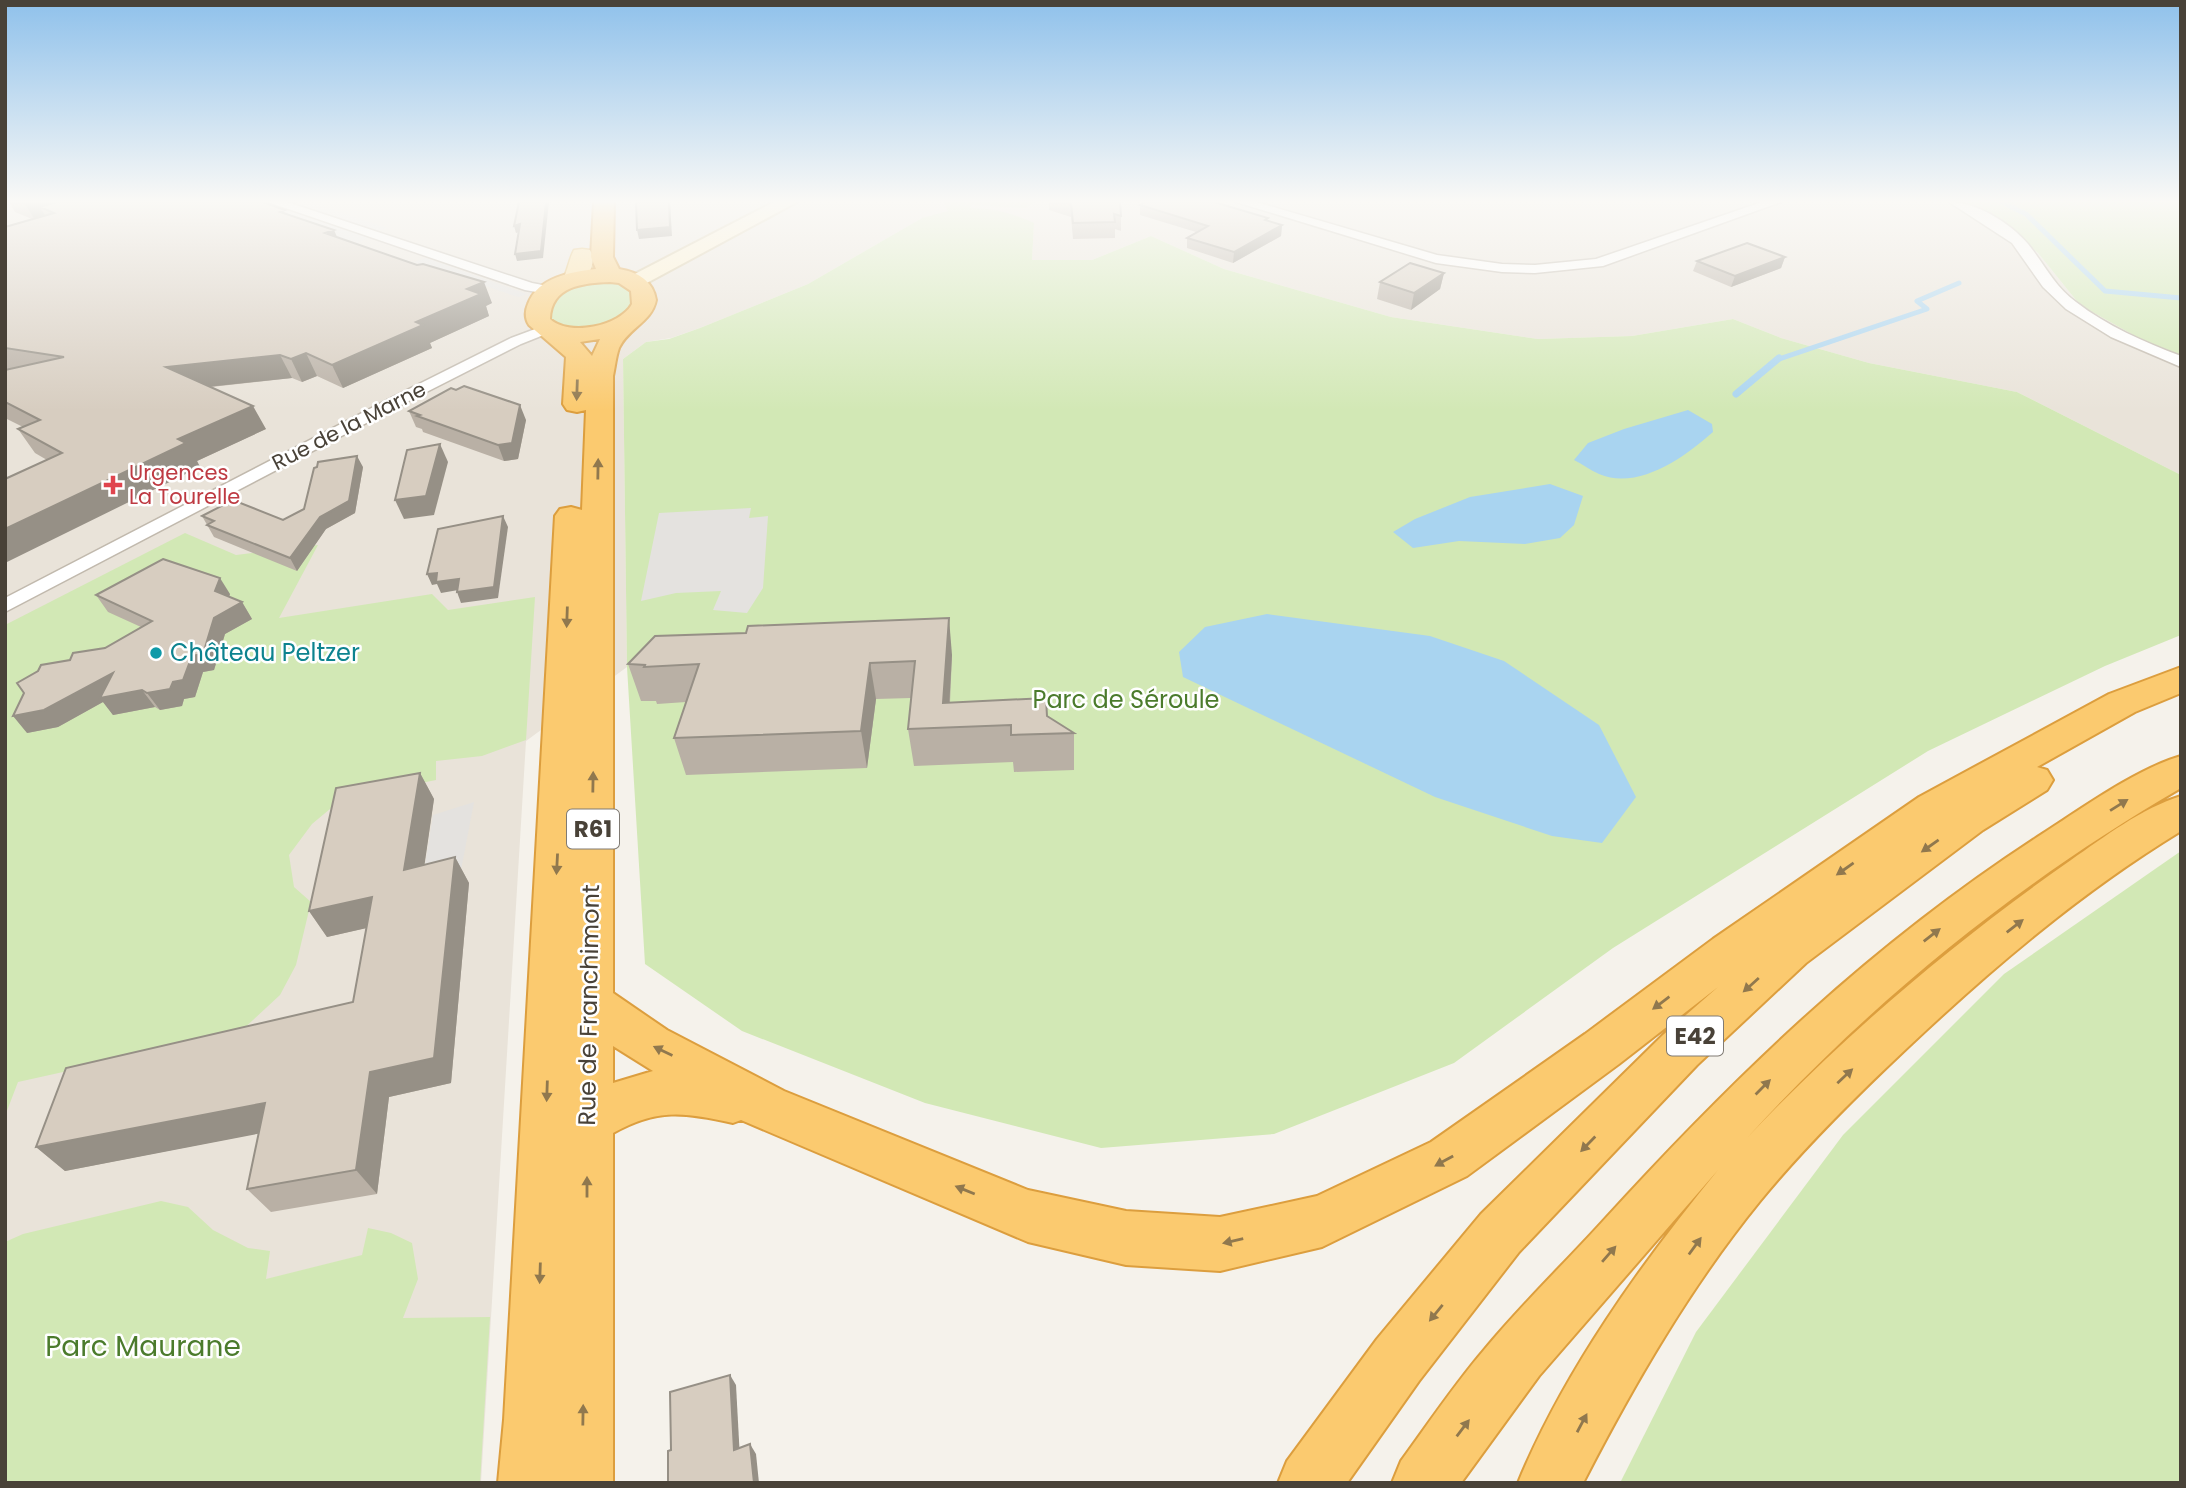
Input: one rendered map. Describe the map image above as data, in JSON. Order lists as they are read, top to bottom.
{
  "streets": {
    "highway": ["R61", "Rue de Franchimont", "E42"],
    "street": ["Rue de la Marne"]
  },
  "crossings": [
    ["Rue de la Marne", "Rue de Franchimont"],
    ["R61", "Rue de Franchimont"]
  ],
  "parks": ["Parc de Séroule", "Parc Maurane"],
  "places": {
    "health": ["Urgences La Tourelle"],
    "other": ["Château Peltzer"]
  }
}
